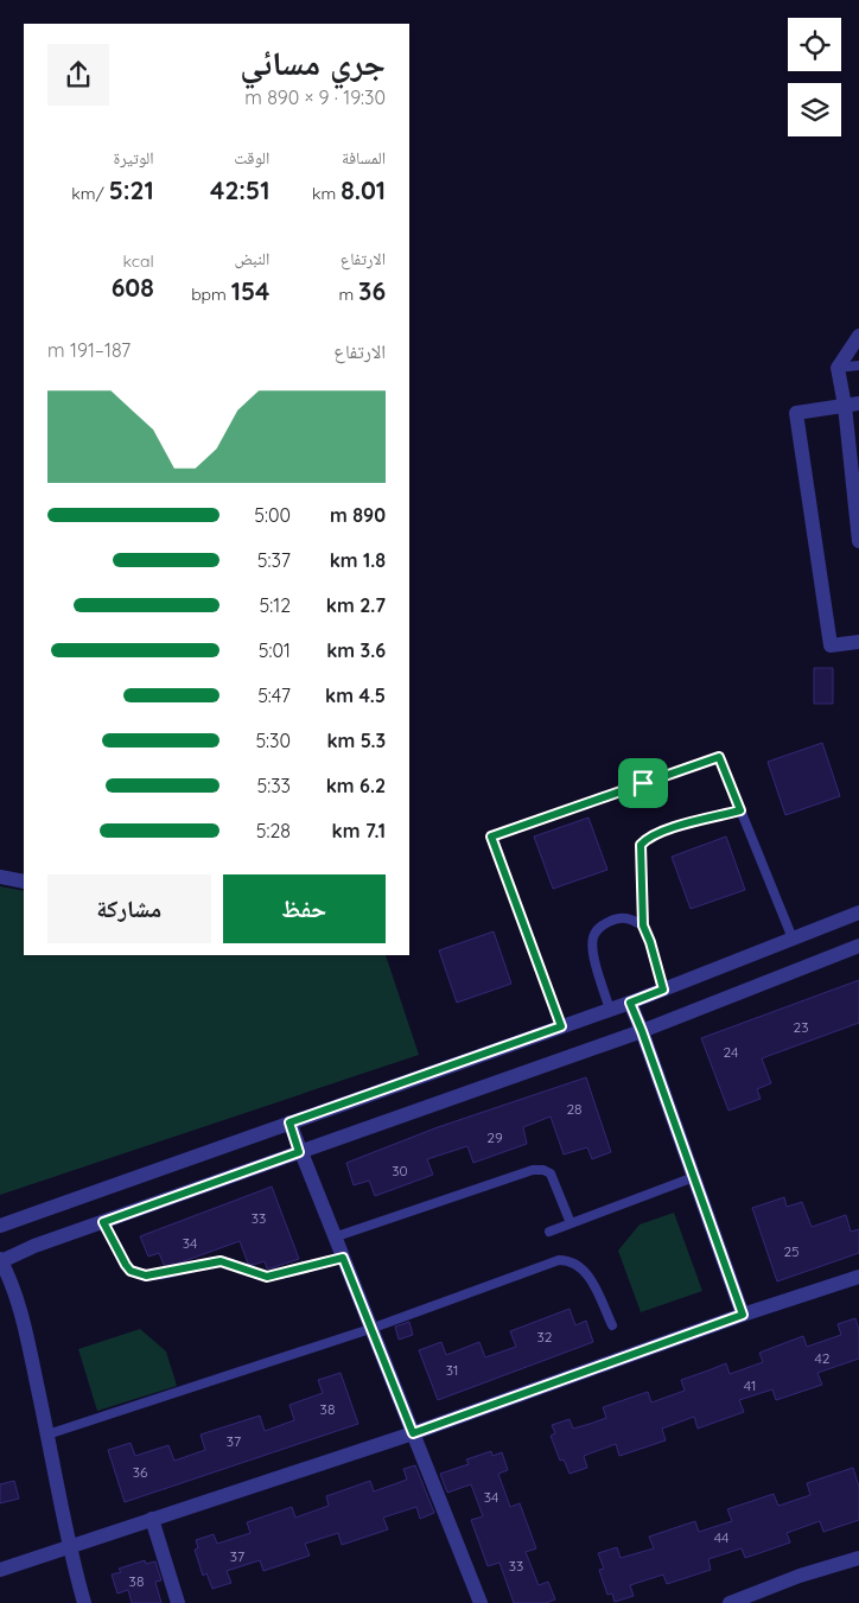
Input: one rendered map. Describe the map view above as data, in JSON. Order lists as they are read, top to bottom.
{
  "house_numbers": [
    "23",
    "24",
    "28",
    "29",
    "30",
    "33",
    "34",
    "25",
    "32",
    "42",
    "31",
    "41",
    "38",
    "37",
    "36",
    "34",
    "44",
    "37",
    "33",
    "38"
  ],
  "page": {
    "heading": ["جري مسائي", "19:30 · 9 × 890 m"],
    "stats": [
      ["المسافة", "8.01 km"],
      ["الوقت", "42:51"],
      ["الوتيرة", "5:21 /km"],
      ["الارتفاع", "36 m"],
      ["النبض", "154 bpm"],
      ["kcal", "608"]
    ],
    "chart": ["الارتفاع", "187–191 m"],
    "list": [
      {
        "name": "890 m",
        "note": "5:00"
      },
      {
        "name": "1.8 km",
        "note": "5:37"
      },
      {
        "name": "2.7 km",
        "note": "5:12"
      },
      {
        "name": "3.6 km",
        "note": "5:01"
      },
      {
        "name": "4.5 km",
        "note": "5:47"
      },
      {
        "name": "5.3 km",
        "note": "5:30"
      },
      {
        "name": "6.2 km",
        "note": "5:33"
      },
      {
        "name": "7.1 km",
        "note": "5:28"
      }
    ],
    "buttons": ["حفظ", "مشاركة"]
  }
}
